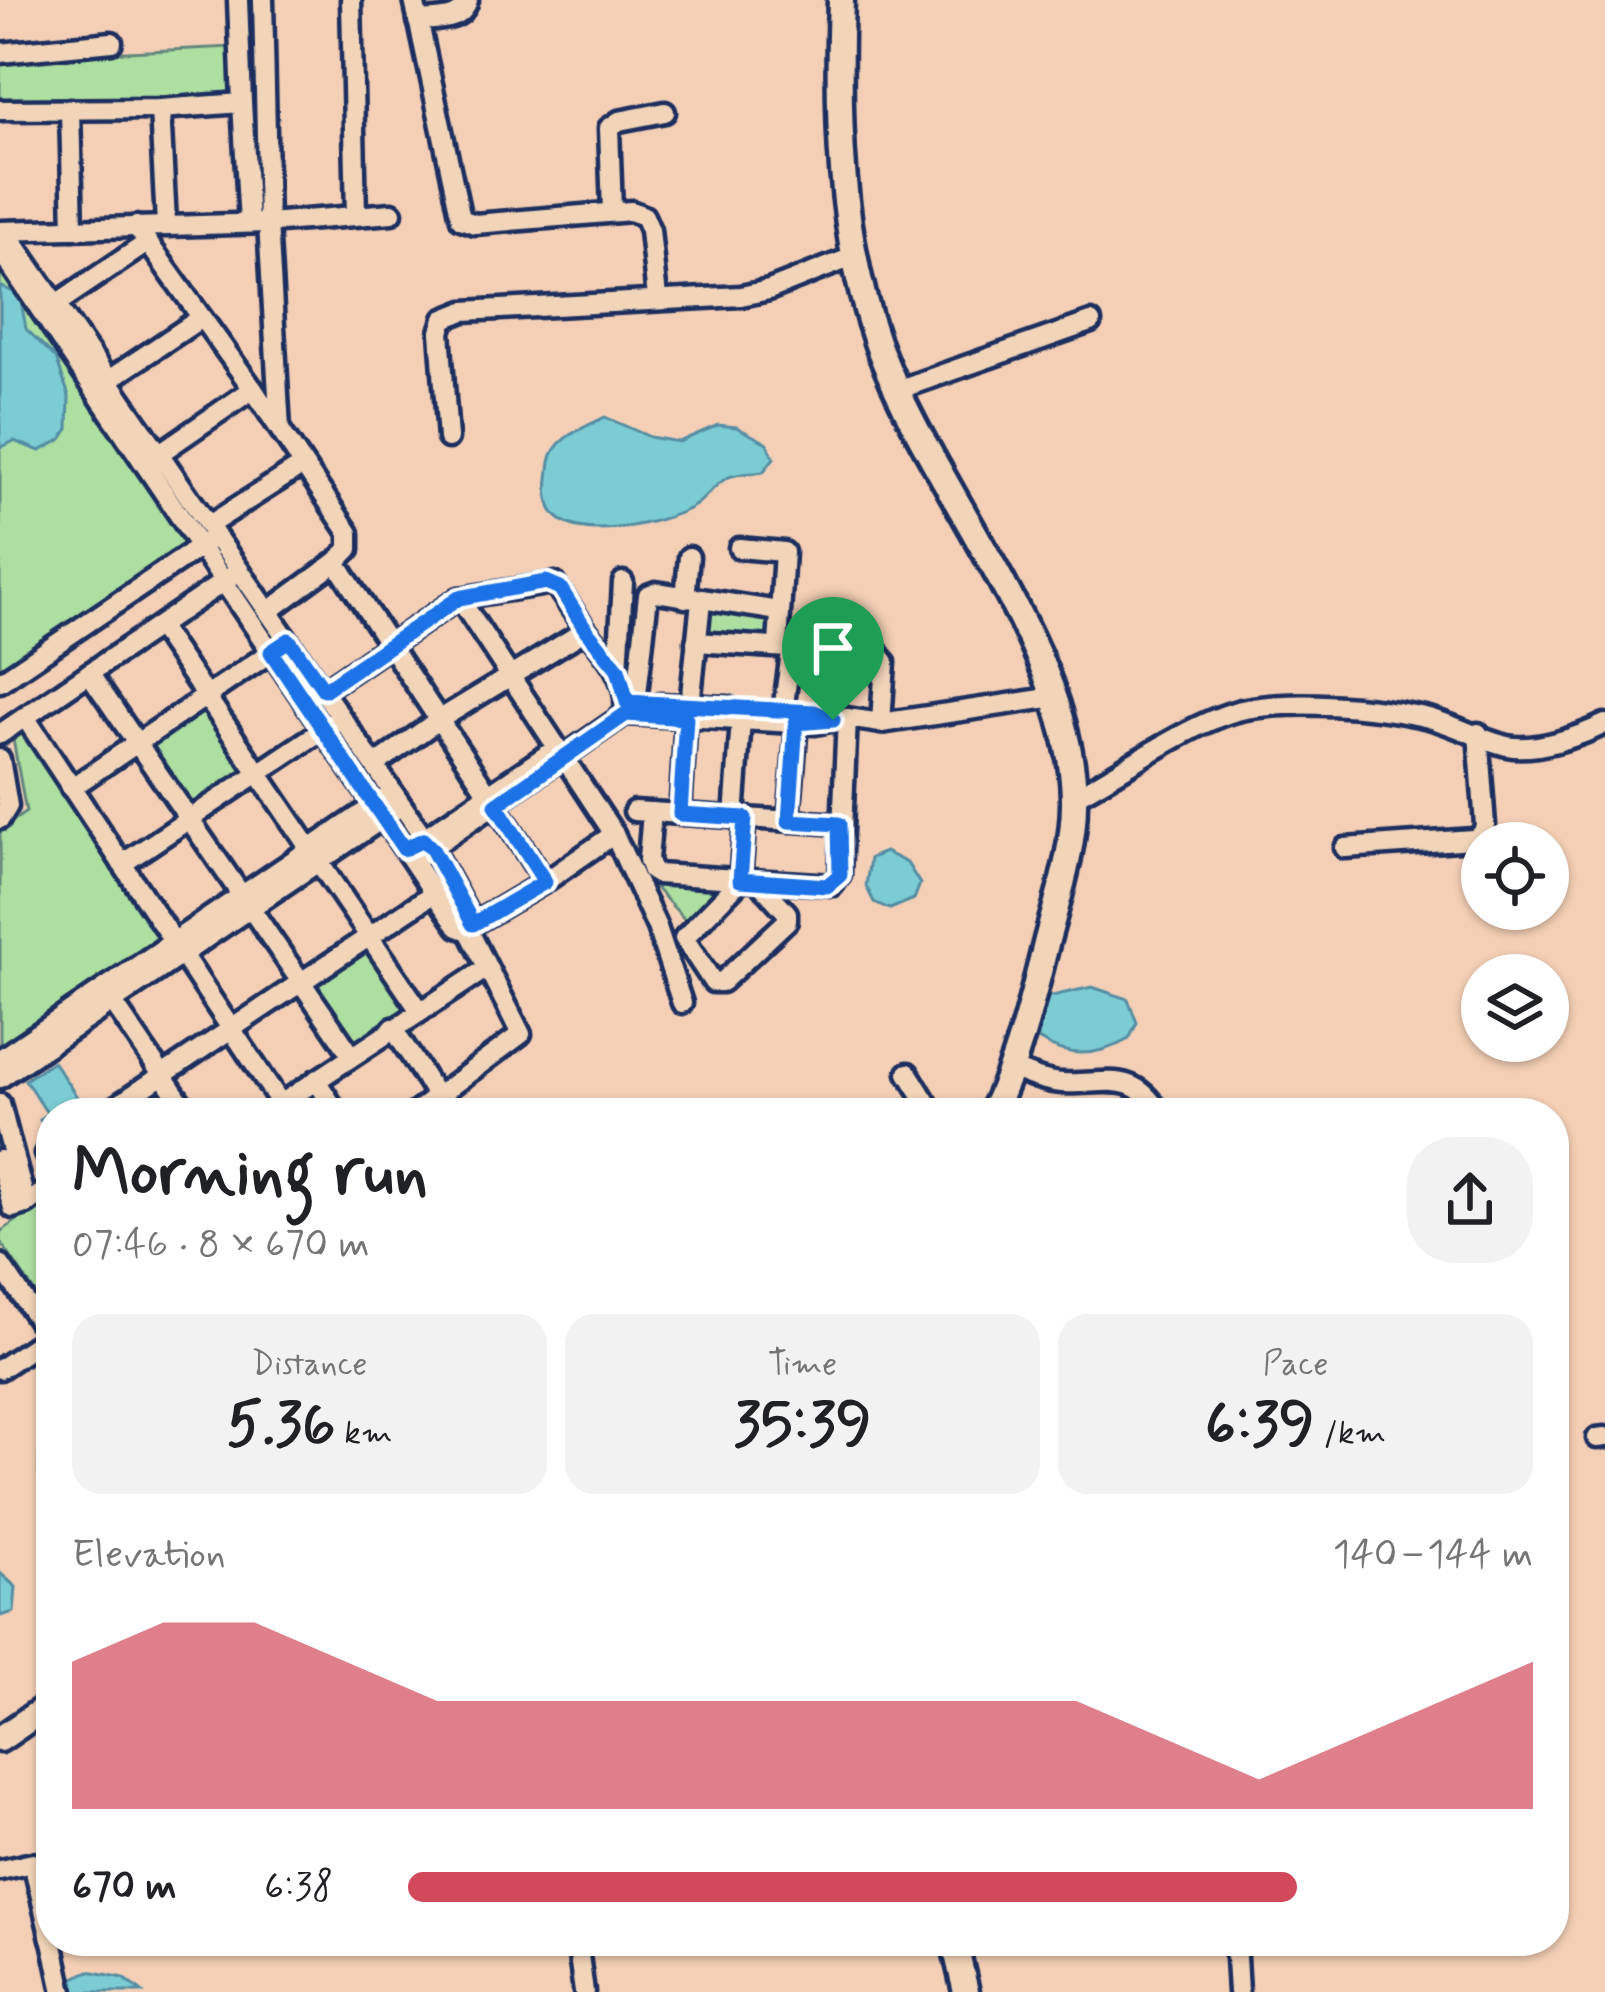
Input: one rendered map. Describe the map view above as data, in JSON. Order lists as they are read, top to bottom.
{
  "page": {
    "heading": ["Morning run", "07:46 · 8 × 670 m"],
    "stats": [
      ["Distance", "5.36 km"],
      ["Time", "35:39"],
      ["Pace", "6:39 /km"]
    ],
    "chart": ["Elevation", "140–144 m"],
    "list": [
      {
        "name": "670 m",
        "note": "6:38"
      }
    ]
  }
}
